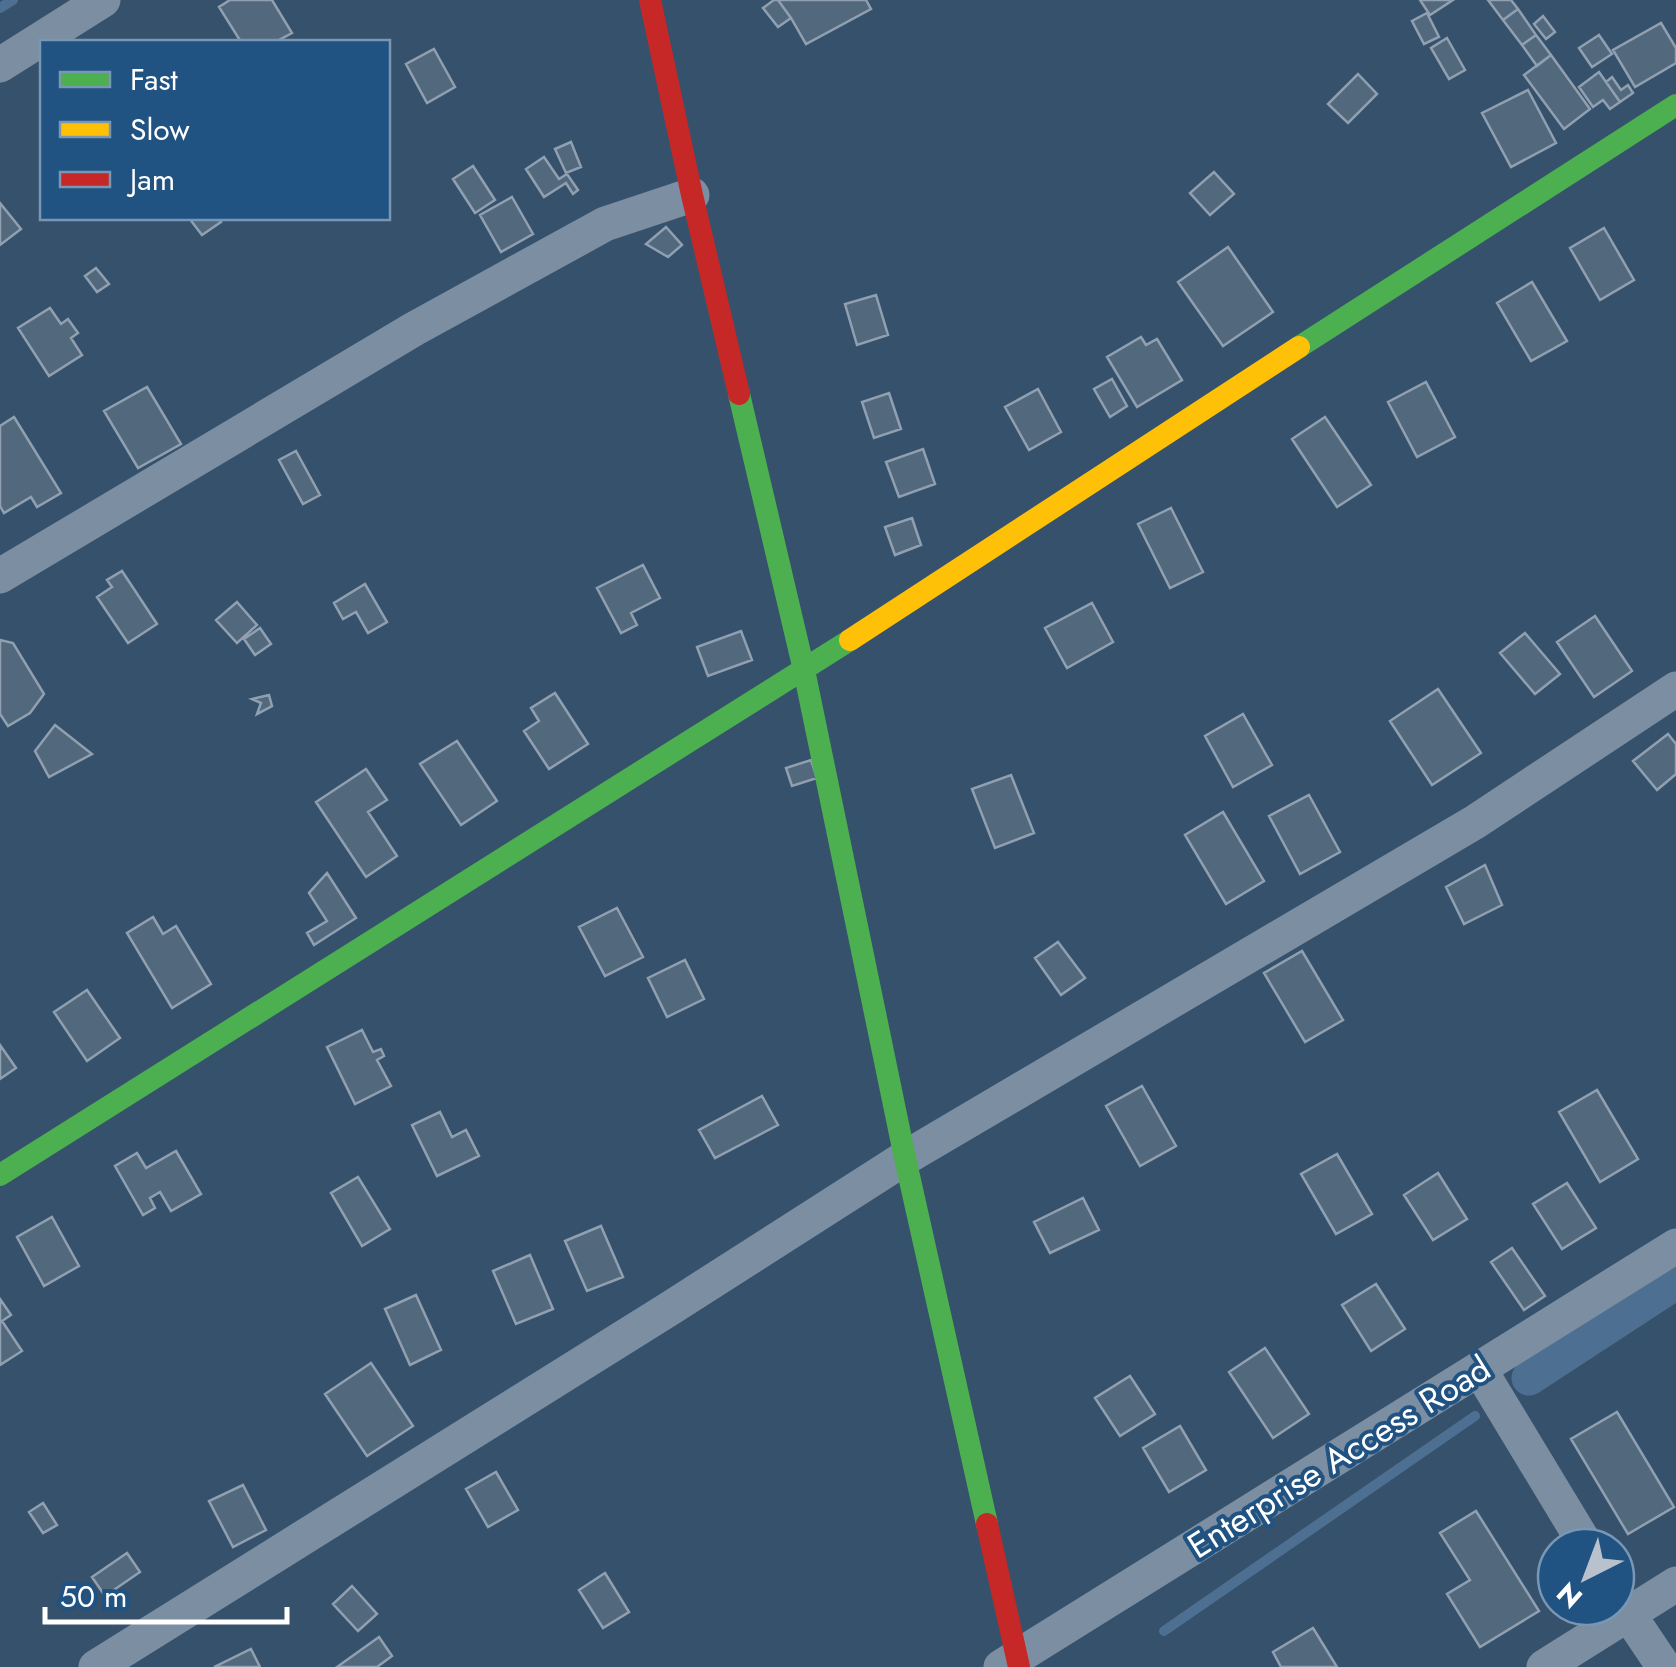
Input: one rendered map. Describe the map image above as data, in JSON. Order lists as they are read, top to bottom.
{
  "streets": {
    "street": ["Enterprise Access Road"]
  },
  "legend": ["Fast", "Slow", "Jam"],
  "scale_bar": "50 m",
  "north": "bottom left"
}
